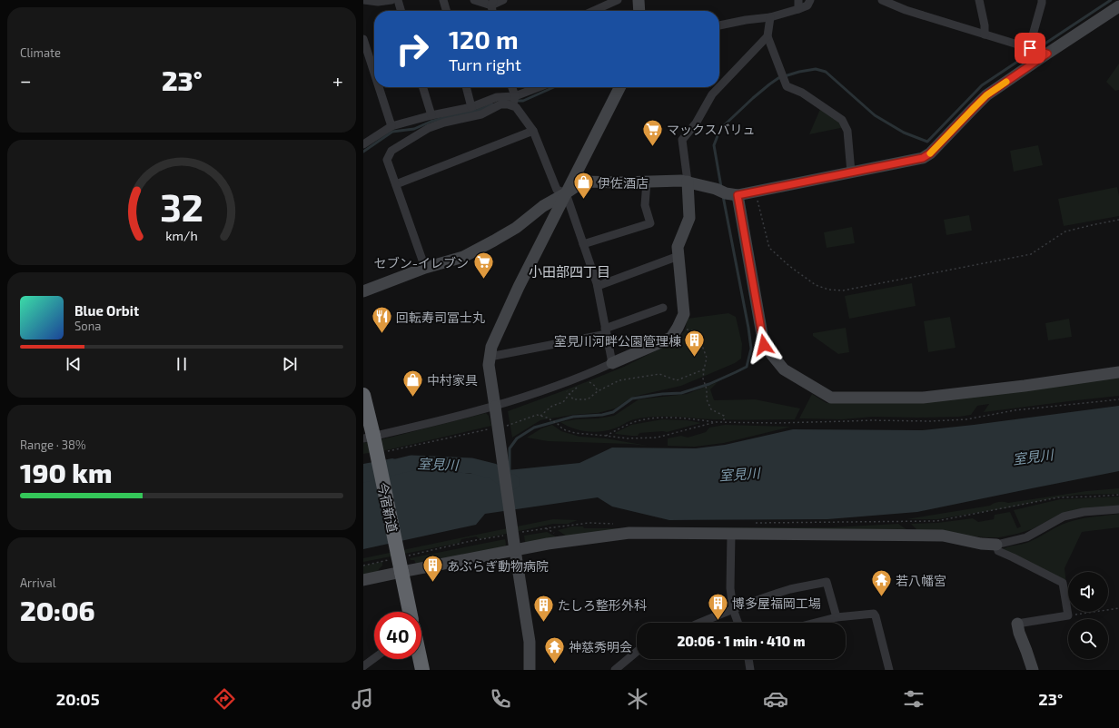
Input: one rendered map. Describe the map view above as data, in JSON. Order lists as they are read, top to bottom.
{
  "streets": {
    "highway": ["今宿新道"]
  },
  "districts": ["小田部四丁目"],
  "water": ["室見川"],
  "places": {
    "supermarket": ["マックスバリュ", "セブン-イレブン"],
    "shop": ["伊佐酒店", "中村家具"],
    "restaurant": ["回転寿司冨士丸"],
    "building": [
      "室見川河畔公園管理棟",
      "あぶらぎ動物病院",
      "博多屋福岡工場",
      "たしろ整形外科"
    ],
    "temple": ["若八幡宮", "神慈秀明会"]
  },
  "page": {
    "tile": [
      "Climate",
      ["Range · 38%", "190 km"],
      ["Arrival", "20:06"]
    ],
    "turn": ["120 m", "Turn right"],
    "heat": ["−", "23°", "+"],
    "song": ["Blue Orbit", "Sona"],
    "limit": "40",
    "trip": "20:06 · 1 min · 410 m",
    "tabs": ["20:05", "23°"],
    "gauge": ["32", "km/h"]
  }
}
